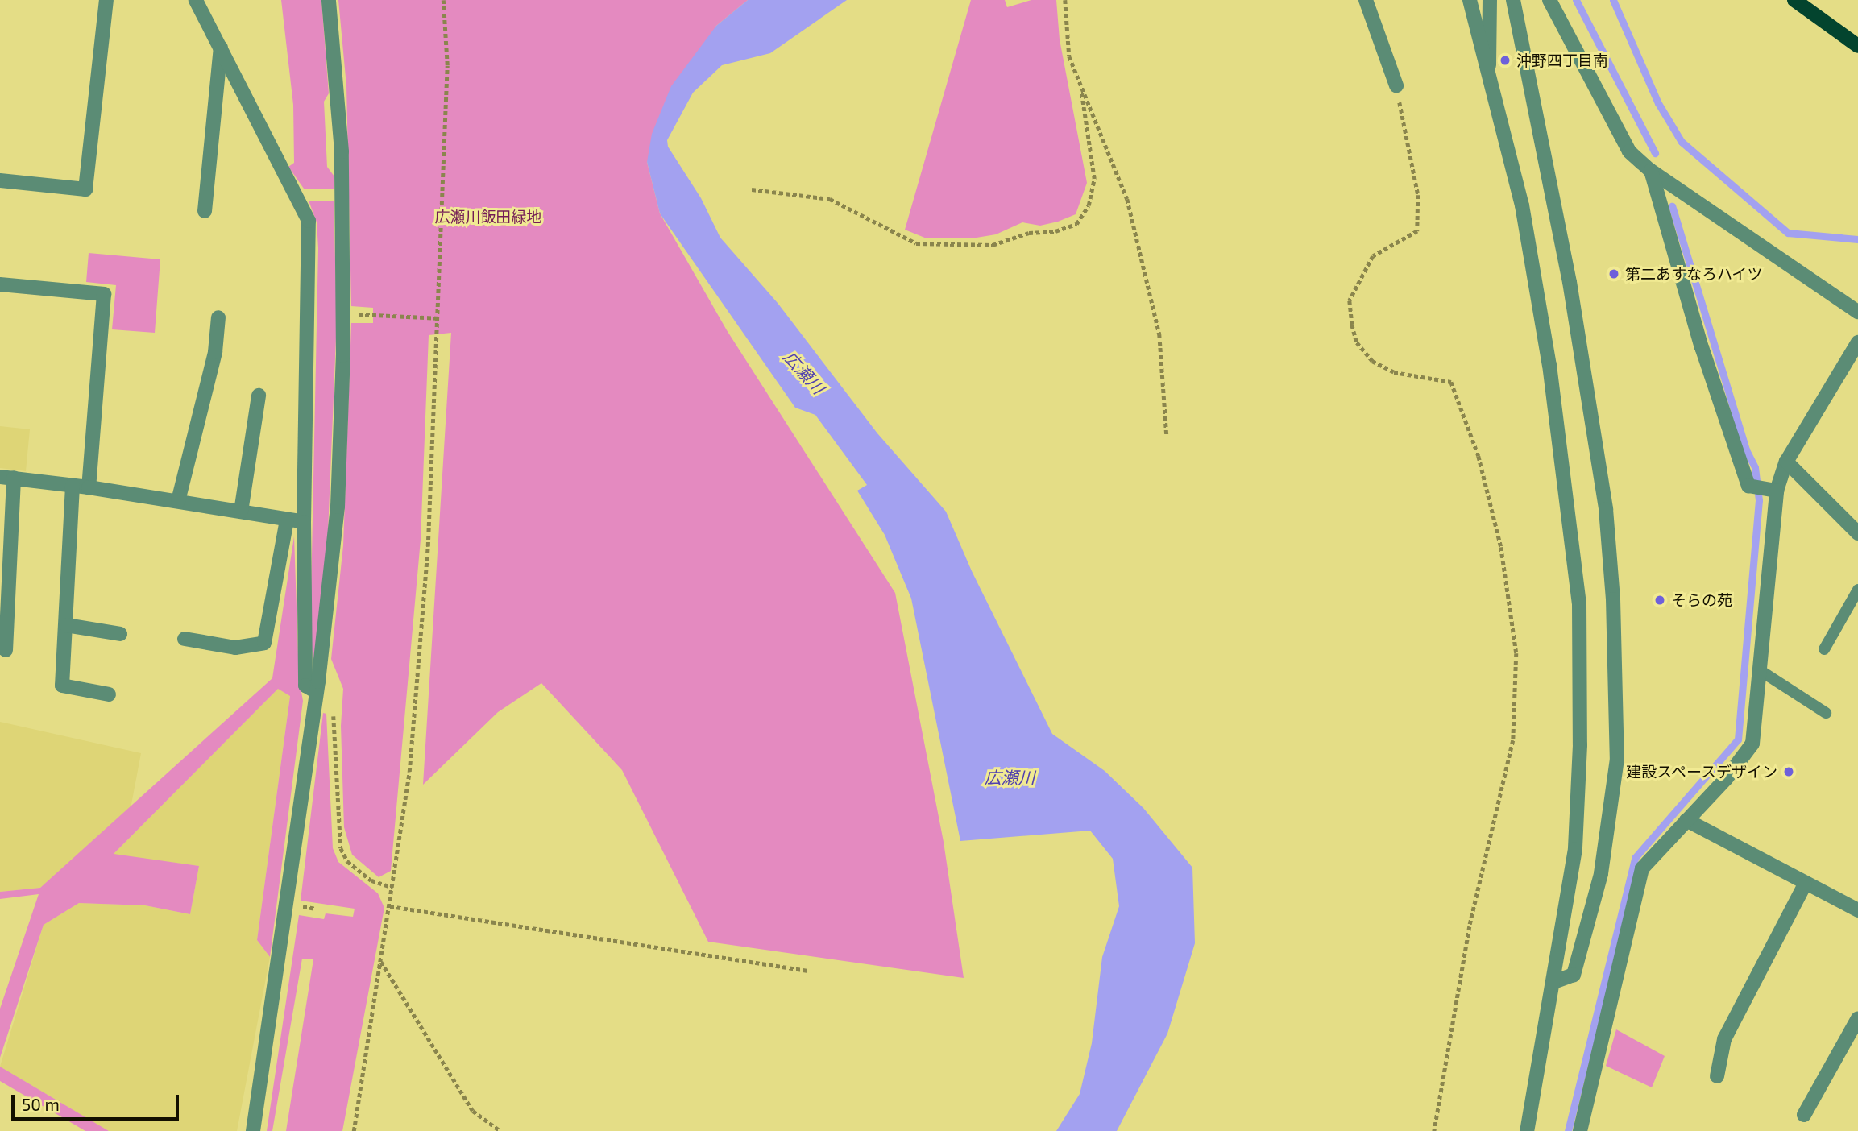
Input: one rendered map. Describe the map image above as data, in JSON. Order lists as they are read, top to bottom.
{
  "water": ["広瀬川"],
  "parks": ["広瀬川飯田緑地"],
  "places": [
    "沖野四丁目南",
    "第二あすなろハイツ",
    "そらの苑",
    "建設スペースデザイン"
  ],
  "scale_bar": "50 m"
}
